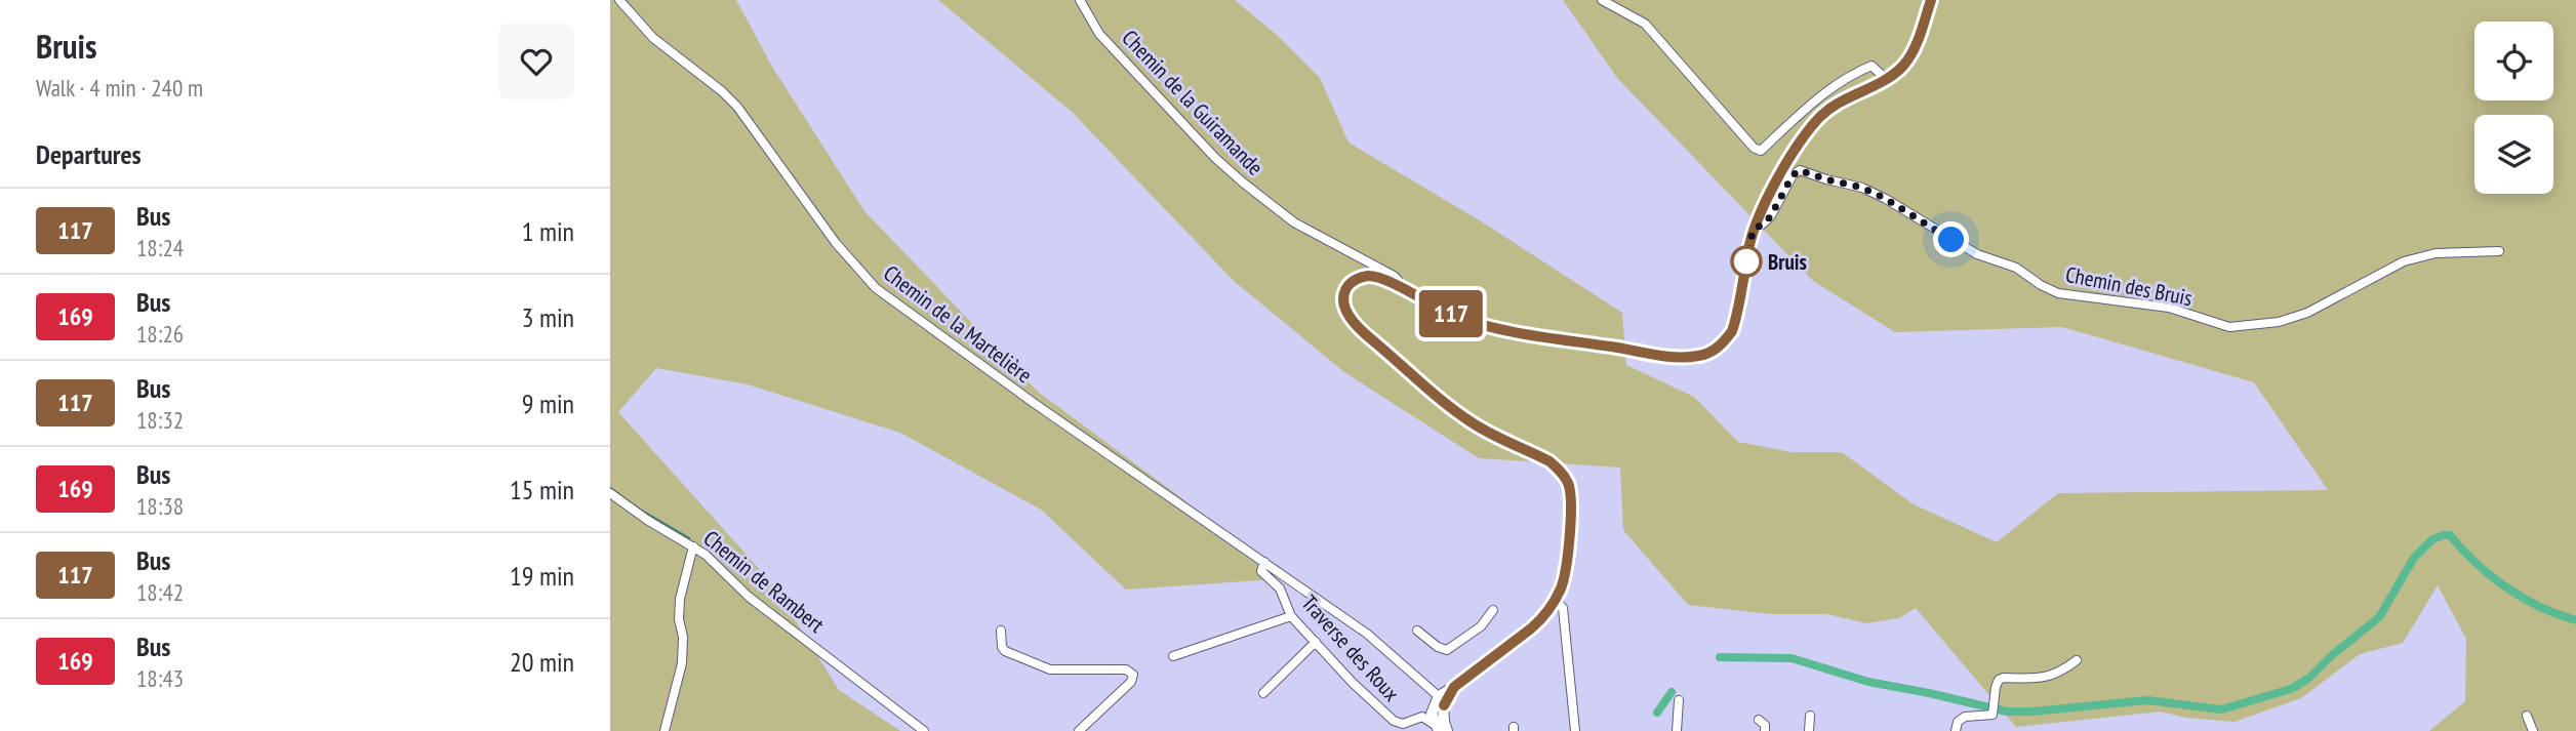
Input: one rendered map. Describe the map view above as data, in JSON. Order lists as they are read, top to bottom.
{
  "streets": {
    "street": [
      "Chemin de la Guiramande",
      "Chemin des Bruis",
      "Chemin de la Martelière",
      "Chemin de Rambert",
      "Traverse des Roux"
    ]
  },
  "crossings": [
    ["Chemin de la Martelière", "Traverse des Roux"]
  ],
  "places": ["Bruis"],
  "lines": ["bus line 117"],
  "page": {
    "heading": [
      ["Bruis", "Walk · 4 min · 240 m"],
      "Departures"
    ],
    "on_map": "117",
    "list": [
      {
        "mark": "117",
        "name": "Bus",
        "note": "18:24",
        "value": "1 min"
      },
      {
        "mark": "169",
        "name": "Bus",
        "note": "18:26",
        "value": "3 min"
      },
      {
        "mark": "117",
        "name": "Bus",
        "note": "18:32",
        "value": "9 min"
      },
      {
        "mark": "169",
        "name": "Bus",
        "note": "18:38",
        "value": "15 min"
      },
      {
        "mark": "117",
        "name": "Bus",
        "note": "18:42",
        "value": "19 min"
      },
      {
        "mark": "169",
        "name": "Bus",
        "note": "18:43",
        "value": "20 min"
      }
    ]
  }
}
